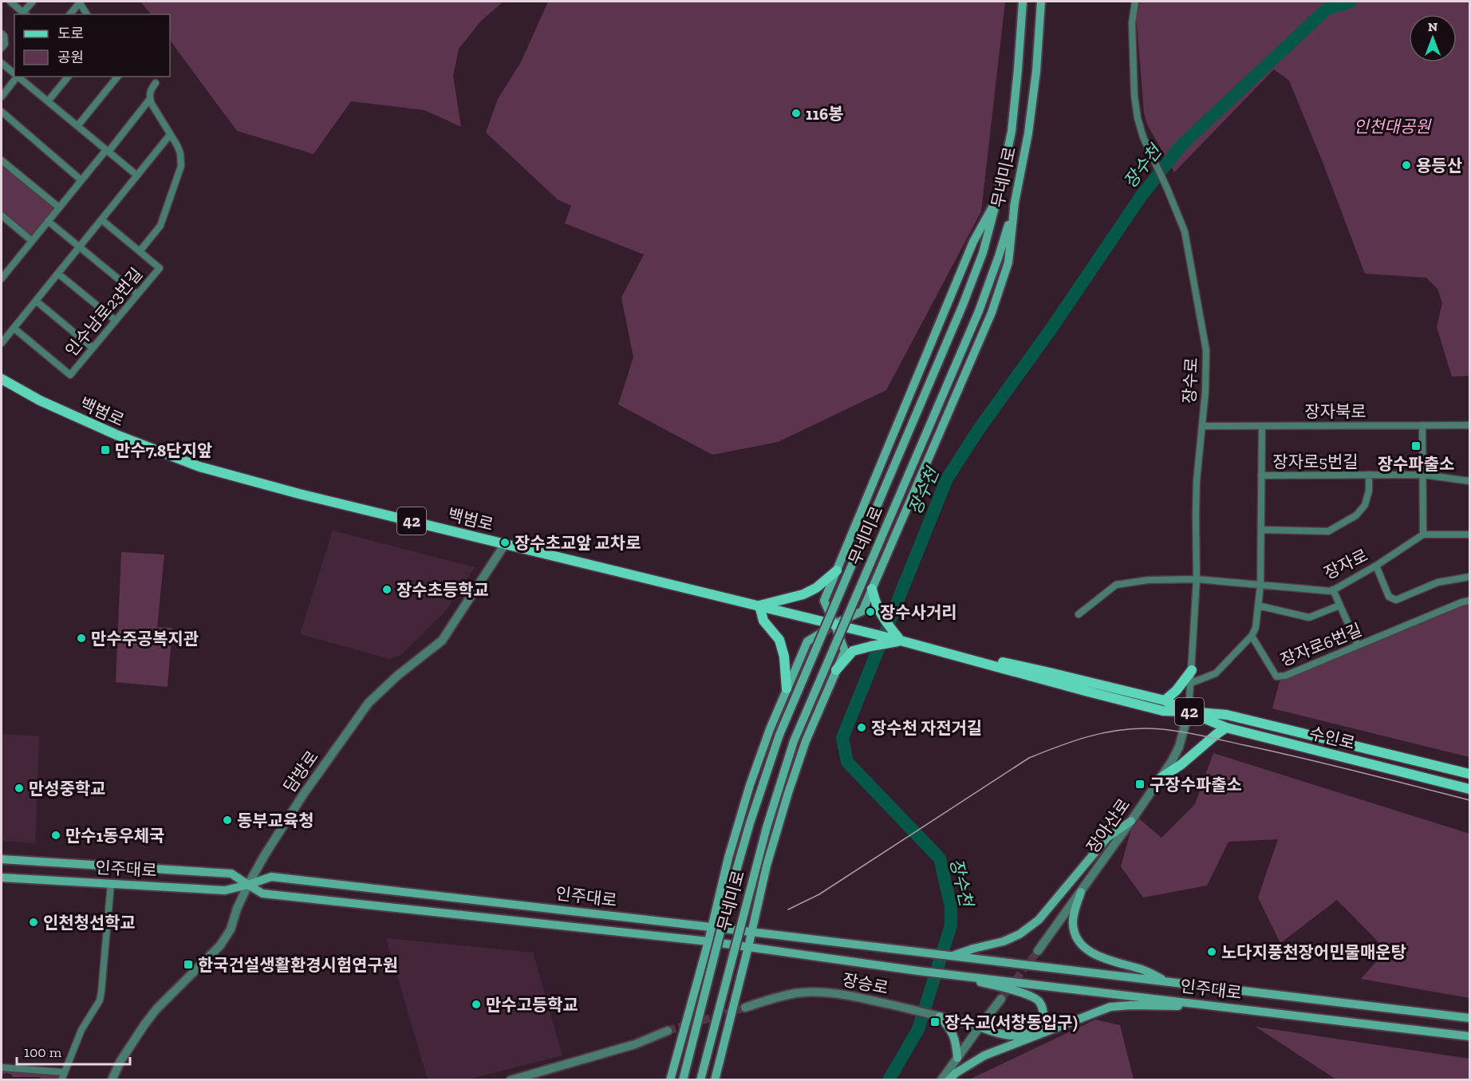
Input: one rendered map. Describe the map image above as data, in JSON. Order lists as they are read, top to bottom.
{
  "streets": {
    "main road": [
      "무네미로",
      "백범로",
      "42",
      "수인로",
      "인주대로"
    ],
    "street": [
      "인수남로23번길",
      "장수로",
      "장자북로",
      "장자로5번길",
      "장자로",
      "장자로6번길",
      "담방로",
      "장아산로",
      "장승로"
    ]
  },
  "crossings": [
    ["장수로", "장자북로"],
    ["장수로", "장자로"],
    ["장수로", "수인로"],
    ["장수로", "장아산로"],
    ["장자북로", "장자로5번길"],
    ["백범로", "수인로"],
    ["백범로", "담방로"],
    ["장자로5번길", "장자로"],
    ["수인로", "장아산로"],
    ["담방로", "인주대로"]
  ],
  "water": ["장수천"],
  "parks": ["인천대공원"],
  "places": {
    "other": [
      "116봉",
      "용등산",
      "장수초교앞 교차로",
      "장수초등학교",
      "장수사거리",
      "만수주공복지관",
      "장수천 자전거길",
      "만성중학교",
      "동부교육청",
      "만수1동우체국",
      "인천청선학교",
      "노다지풍천장어민물매운탕",
      "만수고등학교"
    ],
    "transit": [
      "장수파출소",
      "만수7.8단지앞",
      "구장수파출소",
      "한국건설생활환경시험연구원",
      "장수교(서창동입구)"
    ]
  },
  "legend": ["도로", "공원"],
  "scale_bar": "100 m",
  "north": "top"
}
